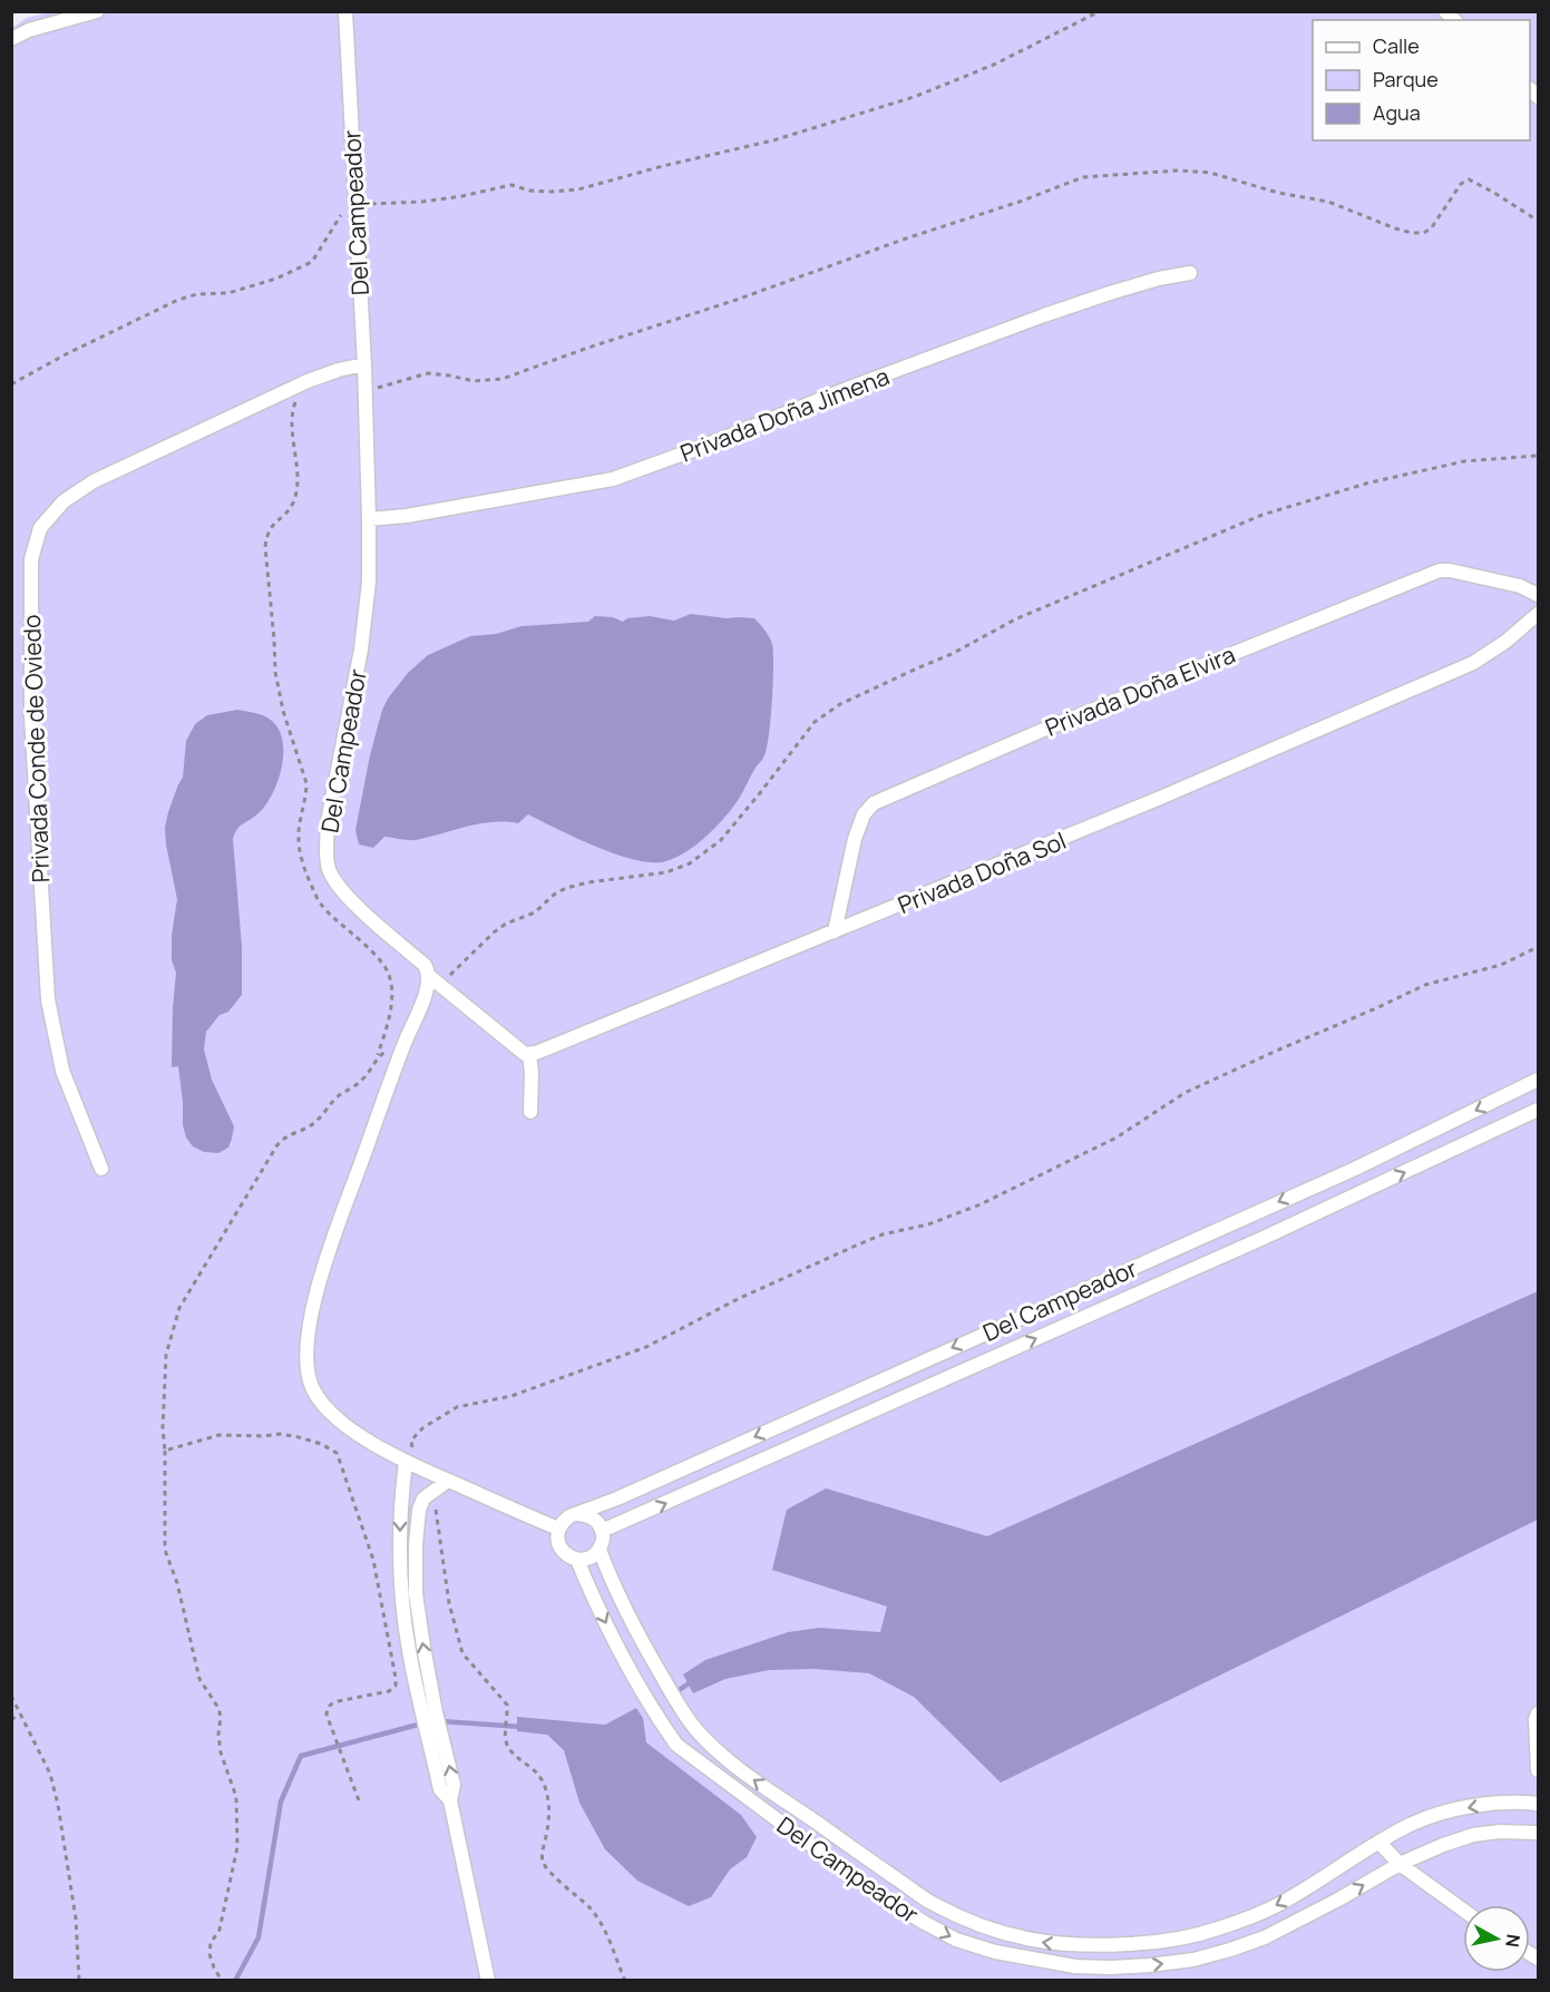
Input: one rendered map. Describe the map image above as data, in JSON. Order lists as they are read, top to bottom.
{
  "streets": {
    "street": [
      "Del Campeador",
      "Privada Doña Jimena",
      "Privada Doña Elvira",
      "Privada Conde de Oviedo",
      "Privada Doña Sol"
    ]
  },
  "crossings": [
    ["Del Campeador", "Privada Doña Jimena"],
    ["Del Campeador", "Privada Conde de Oviedo"],
    ["Privada Doña Elvira", "Privada Doña Sol"]
  ],
  "legend": ["Calle", "Parque", "Agua"],
  "north": "right"
}
